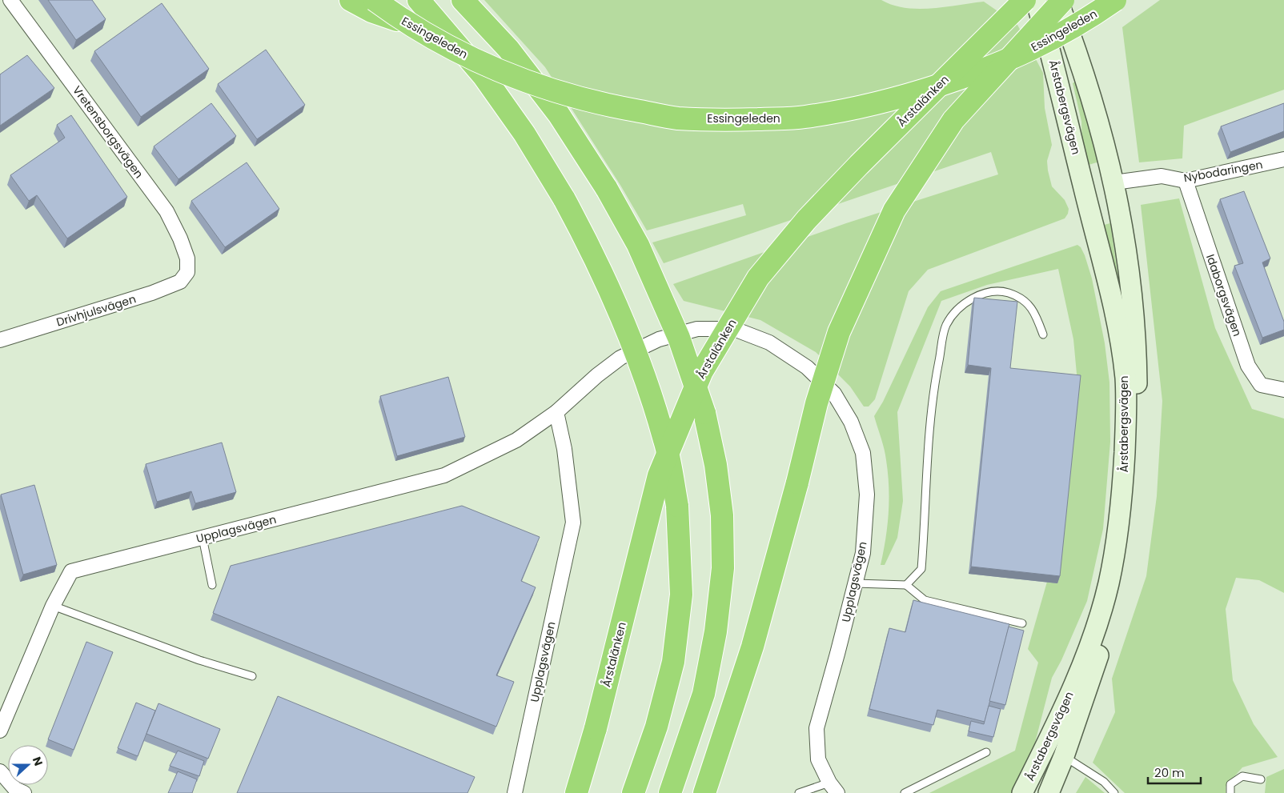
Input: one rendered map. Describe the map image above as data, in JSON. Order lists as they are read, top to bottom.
{
  "streets": {
    "highway": ["Essingeleden", "Årstalänken"],
    "street": [
      "Årstabergsvägen",
      "Vretensborgsvägen",
      "Nybodaringen",
      "Idaborgsvägen",
      "Drivhjulsvägen",
      "Upplagsvägen"
    ]
  },
  "crossings": [
    ["Årstabergsvägen", "Nybodaringen"],
    ["Vretensborgsvägen", "Drivhjulsvägen"],
    ["Nybodaringen", "Idaborgsvägen"]
  ],
  "scale_bar": "20 m",
  "north": "right"
}
